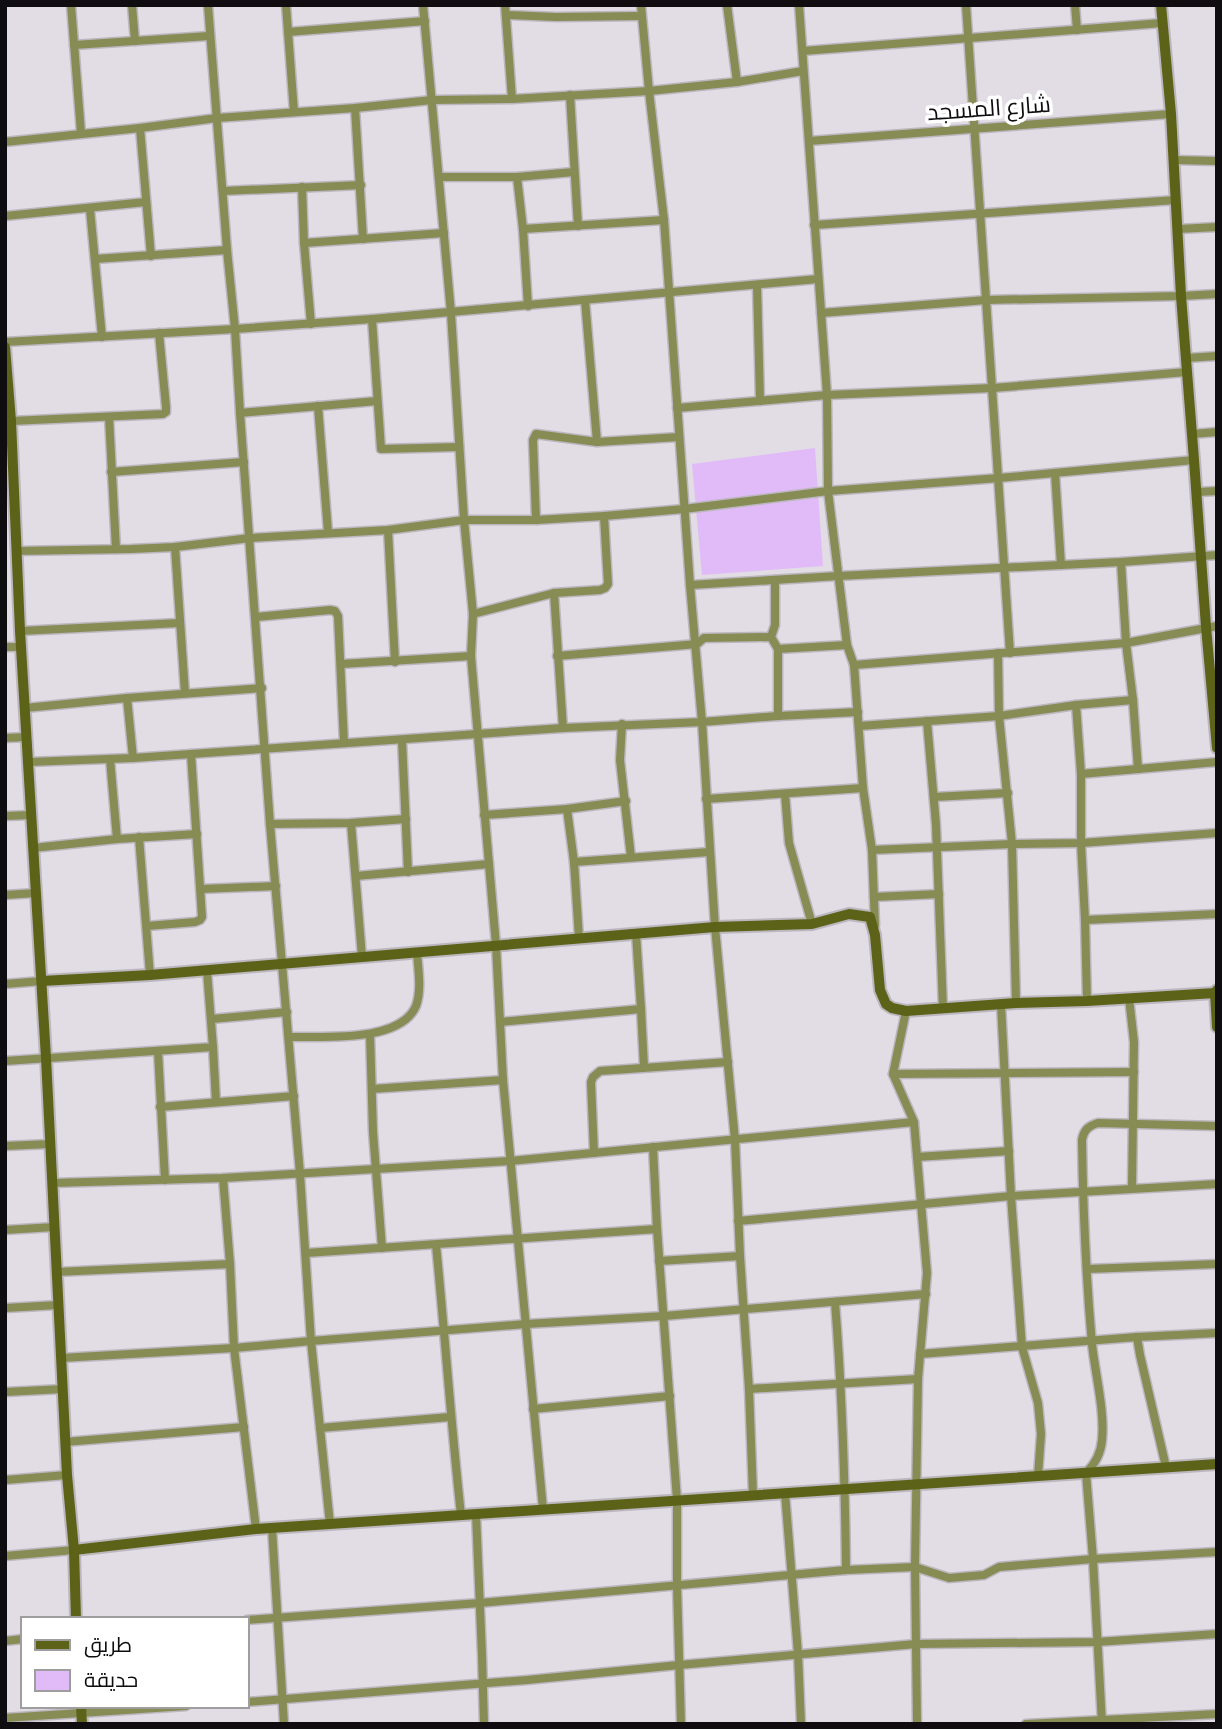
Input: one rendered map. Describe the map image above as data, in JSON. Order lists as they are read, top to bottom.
{
  "streets": {
    "street": ["شارع المسجد"]
  },
  "legend": ["طريق", "حديقة"]
}
